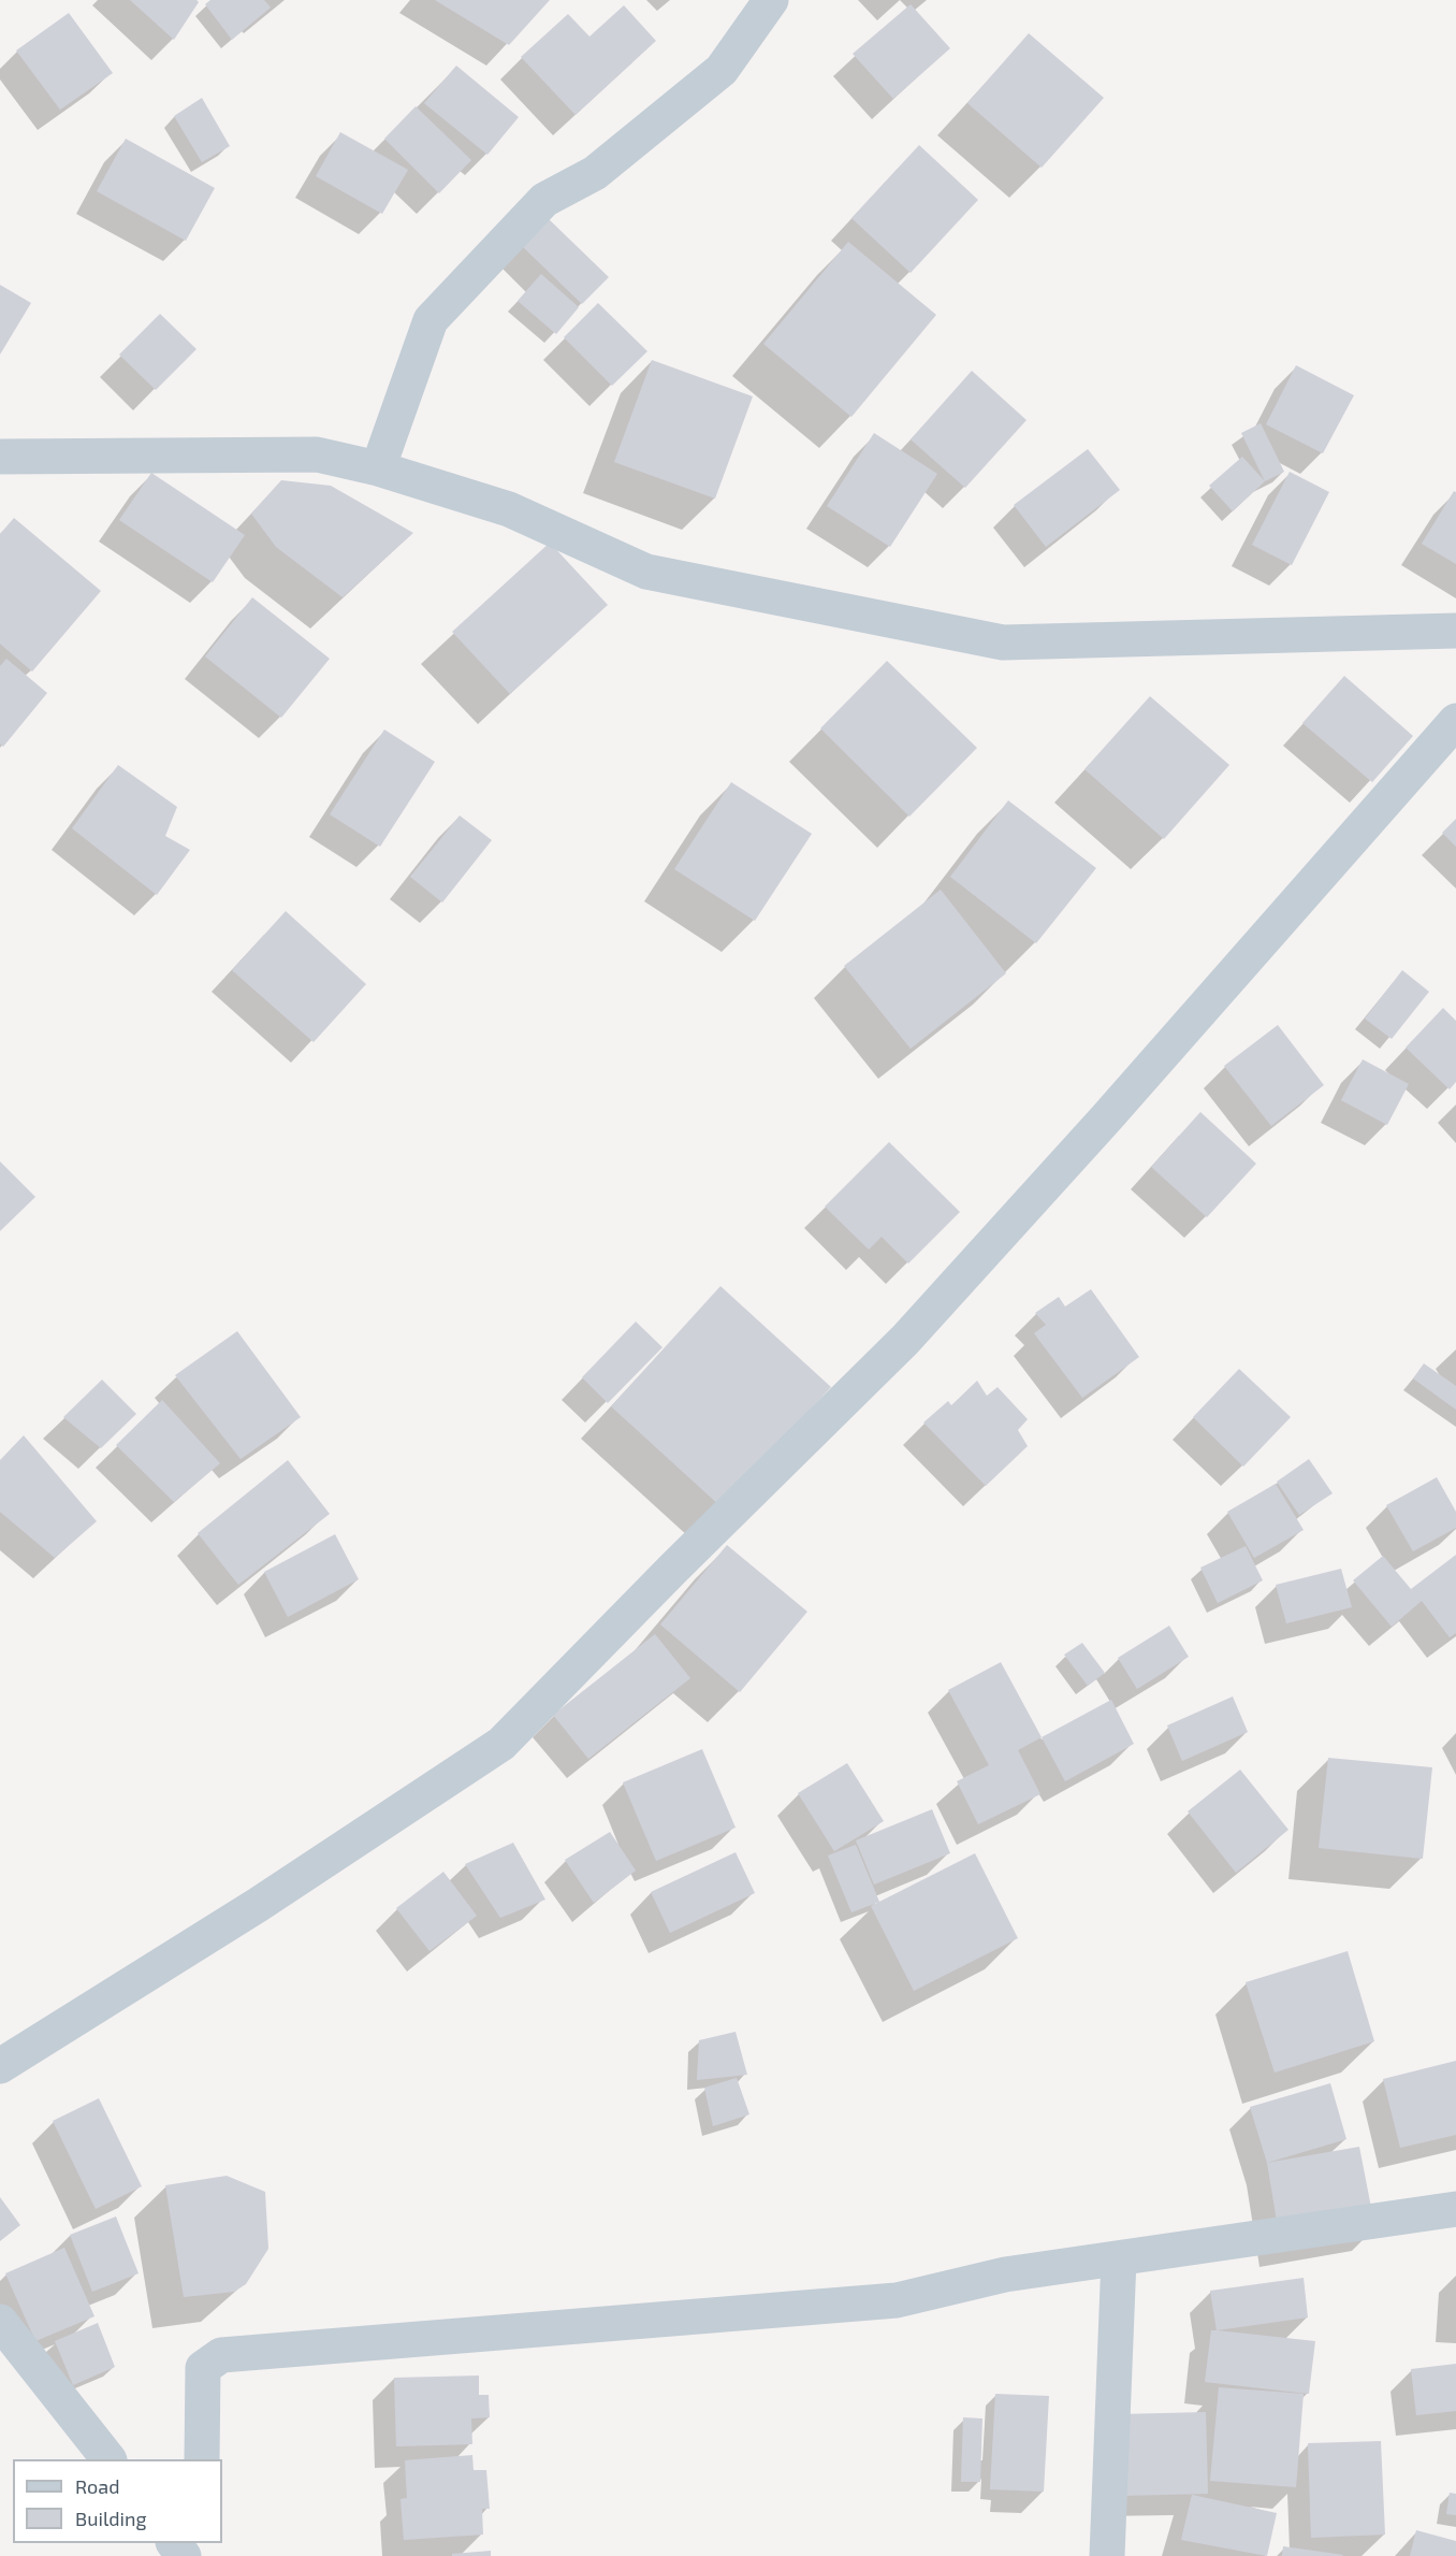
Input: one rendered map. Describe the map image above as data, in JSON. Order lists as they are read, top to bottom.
{
  "legend": ["Road", "Building"]
}
